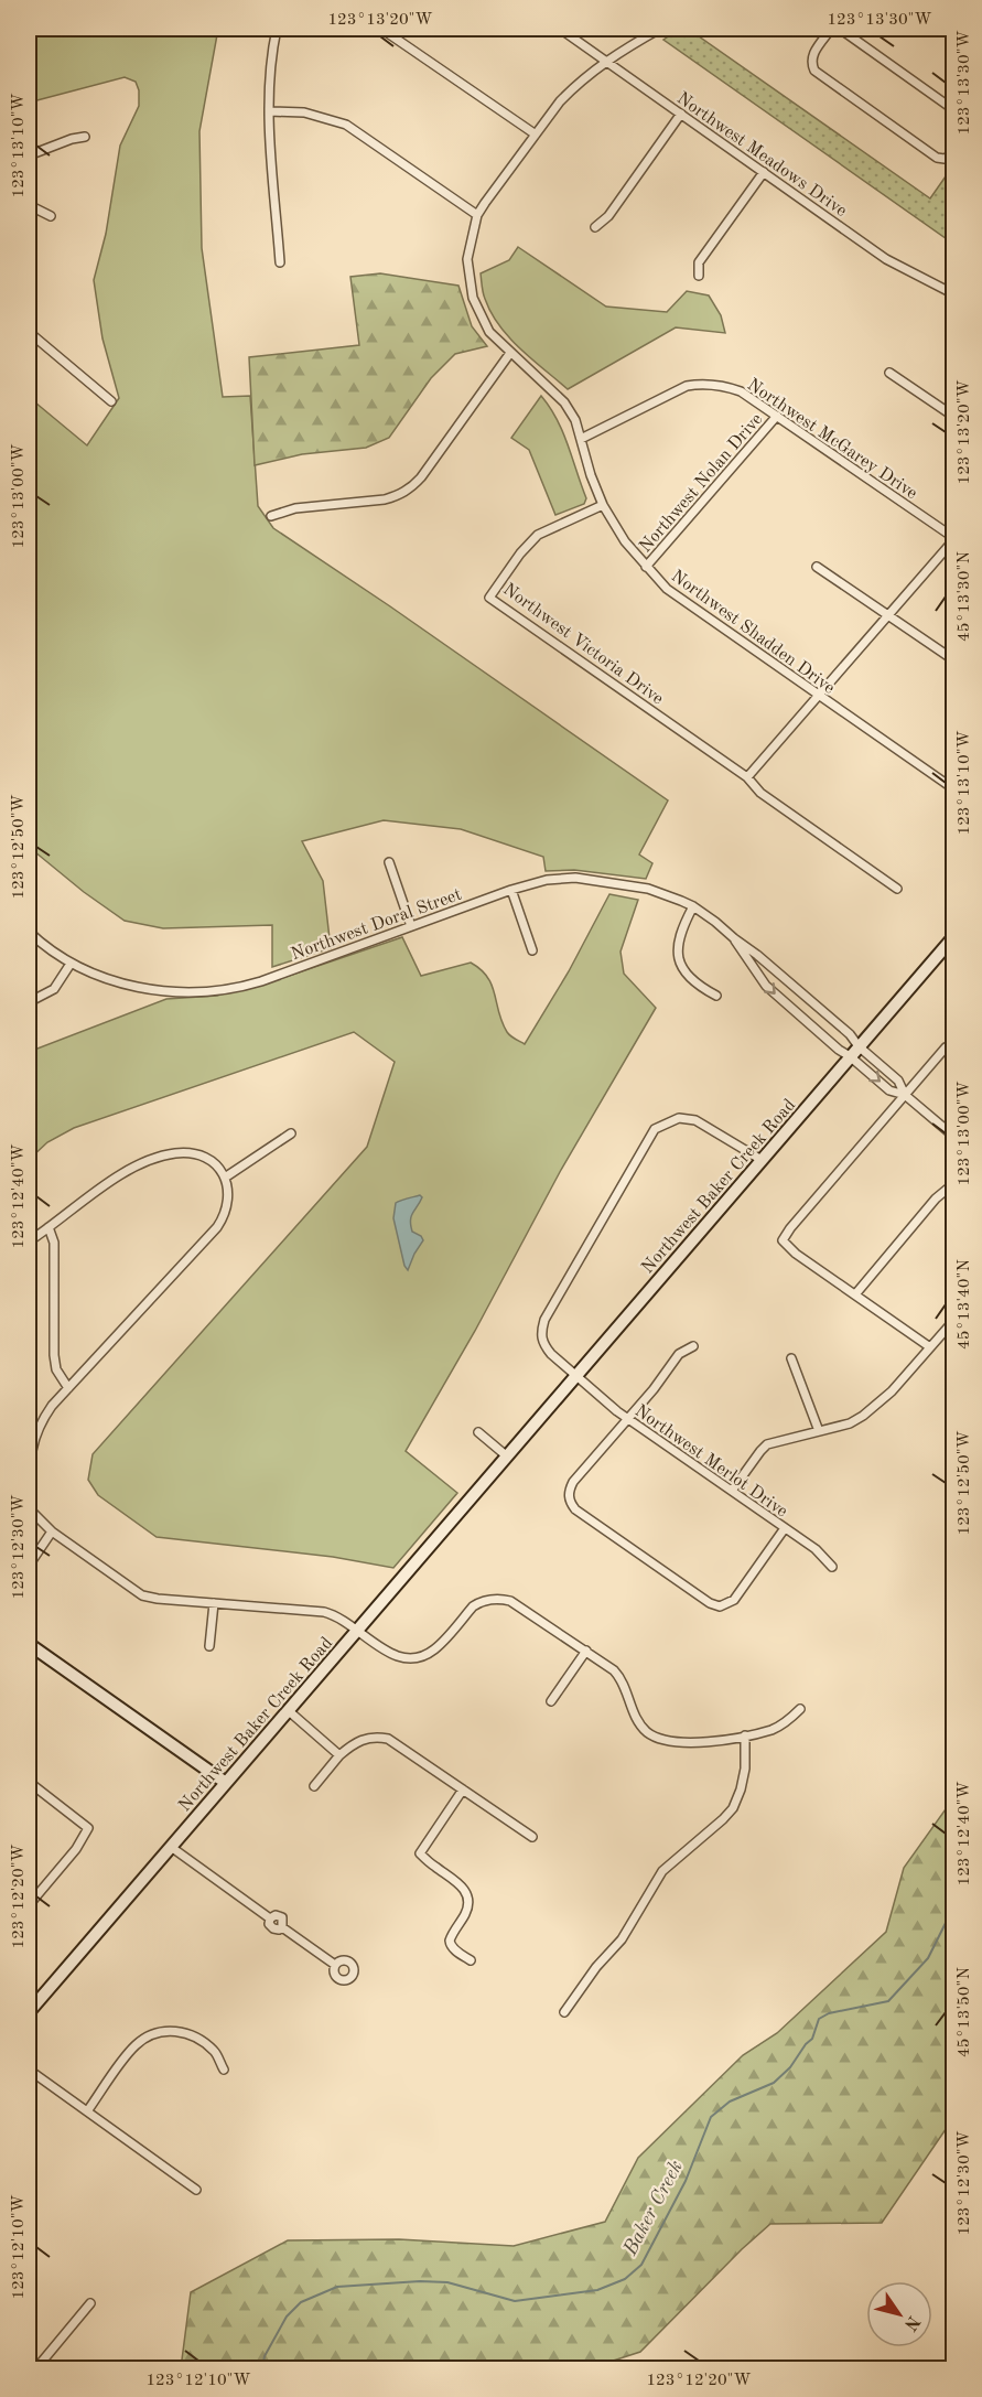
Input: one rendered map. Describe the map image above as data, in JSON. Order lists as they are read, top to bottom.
{
  "streets": {
    "main road": ["Northwest Baker Creek Road"],
    "street": [
      "Northwest Meadows Drive",
      "Northwest McGarey Drive",
      "Northwest Nolan Drive",
      "Northwest Shadden Drive",
      "Northwest Victoria Drive",
      "Northwest Doral Street",
      "Northwest Merlot Drive"
    ]
  },
  "crossings": [
    ["Northwest McGarey Drive", "Northwest Nolan Drive"],
    ["Northwest McGarey Drive", "Northwest Shadden Drive"],
    ["Northwest Nolan Drive", "Northwest Shadden Drive"],
    ["Northwest Shadden Drive", "Northwest Victoria Drive"],
    ["Northwest Doral Street", "Northwest Baker Creek Road"],
    ["Northwest Baker Creek Road", "Northwest Merlot Drive"]
  ],
  "water": ["Baker Creek"],
  "north": "bottom right",
  "coordinates": [
    "123°13'20\"W",
    "123°13'30\"W",
    "123°13'10\"W",
    "123°13'00\"W",
    "45°13'30\"N",
    "123°12'50\"W",
    "123°12'40\"W",
    "45°13'40\"N",
    "123°12'30\"W",
    "123°12'20\"W",
    "45°13'50\"N",
    "123°12'10\"W"
  ]
}
